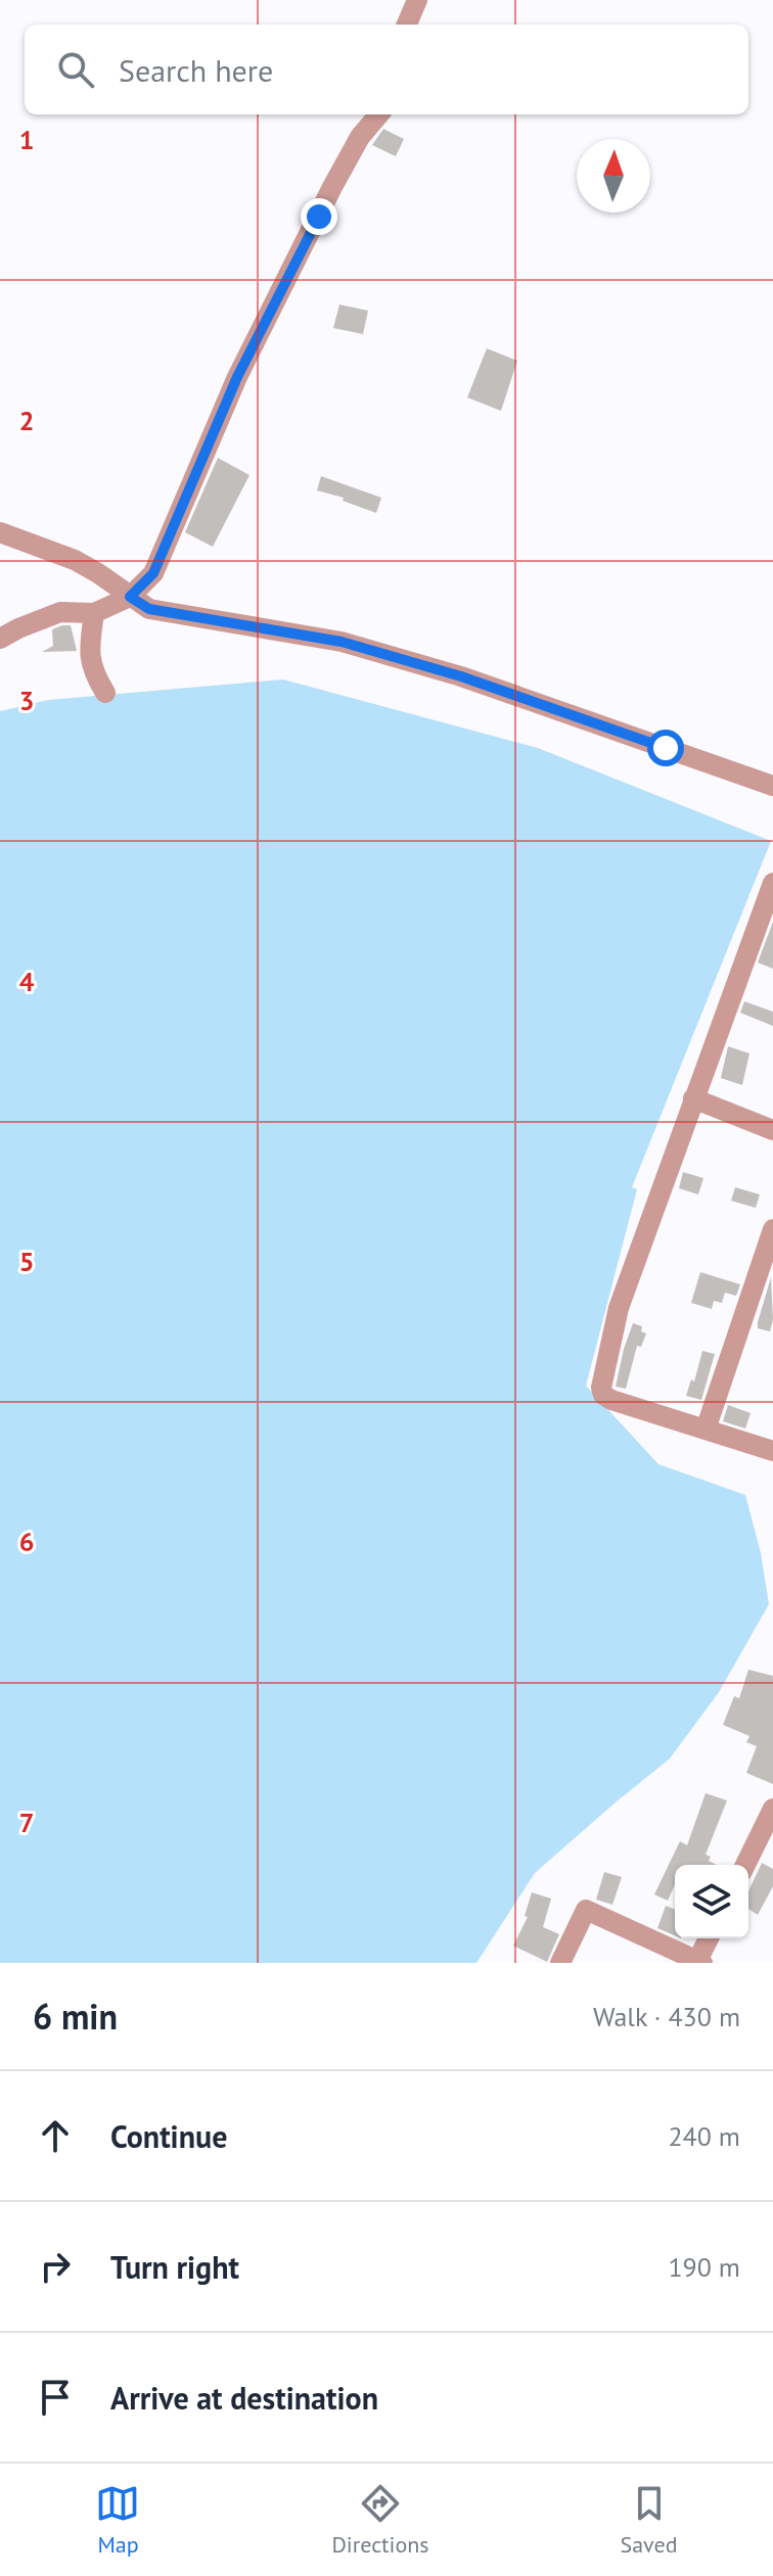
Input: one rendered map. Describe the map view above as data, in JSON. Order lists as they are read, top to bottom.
{
  "north": "top",
  "page": {
    "search": "Search here",
    "heading": ["6 min", "Walk · 430 m"],
    "list": [
      ["Continue", "240 m"],
      ["Turn right", "190 m"],
      "Arrive at destination"
    ],
    "nav": ["Map", "Directions", "Saved"]
  },
  "grid": {
    "rows": [
      "1",
      "2",
      "3",
      "4",
      "5",
      "6",
      "7"
    ]
  }
}
